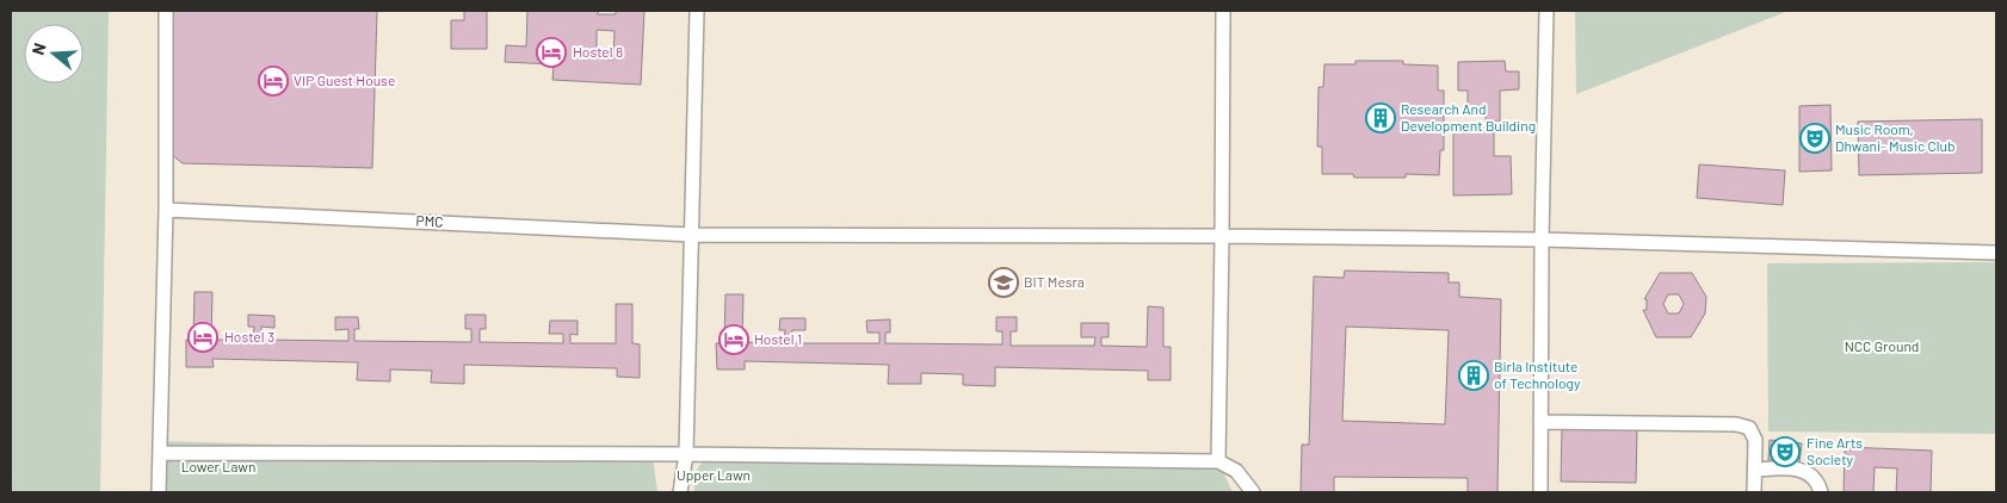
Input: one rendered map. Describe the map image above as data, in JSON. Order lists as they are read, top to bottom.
{
  "streets": {
    "street": ["PMC"]
  },
  "parks": ["NCC Ground", "Lower Lawn", "Upper Lawn"],
  "places": {
    "hotel": [
      "Hostel 8",
      "VIP Guest House",
      "Hostel 3",
      "Hostel 1"
    ],
    "building": ["Research And Development Building", "Birla Institute of Technology"],
    "theatre": ["Music Room, Dhwani- Music Club", "Fine Arts Society"],
    "school or university": ["BIT Mesra"]
  },
  "north": "left"
}
